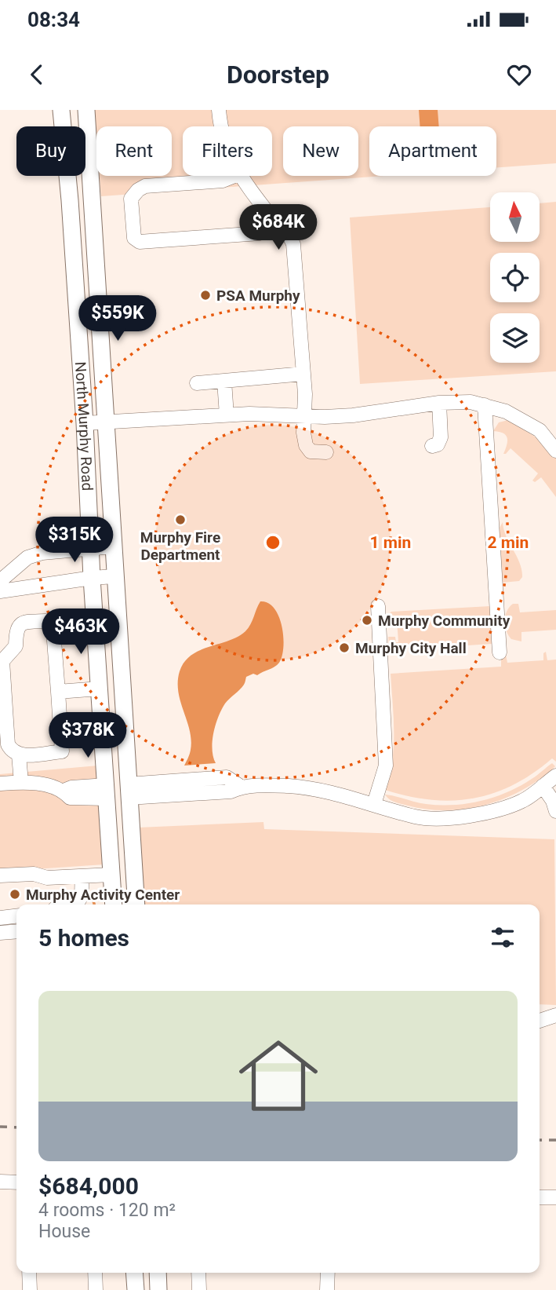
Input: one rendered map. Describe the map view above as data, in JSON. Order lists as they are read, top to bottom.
{
  "streets": {
    "main road": ["North Murphy Road"]
  },
  "places": [
    "PSA Murphy",
    "Murphy Fire Department",
    "Murphy Community",
    "Murphy City Hall",
    "Murphy Activity Center"
  ],
  "north": "top",
  "page": {
    "status": "08:34",
    "header": "Doorstep",
    "chip": [
      "Buy",
      "Rent",
      "Filters",
      "New",
      "Apartment"
    ],
    "price": [
      "$684K",
      "$559K",
      "$315K",
      "$463K",
      "$378K"
    ],
    "heading": "5 homes",
    "list": [
      {
        "name": "$684,000",
        "note": "4 rooms · 120 m² · House"
      }
    ]
  },
  "rings": ["1 min", "2 min"]
}
